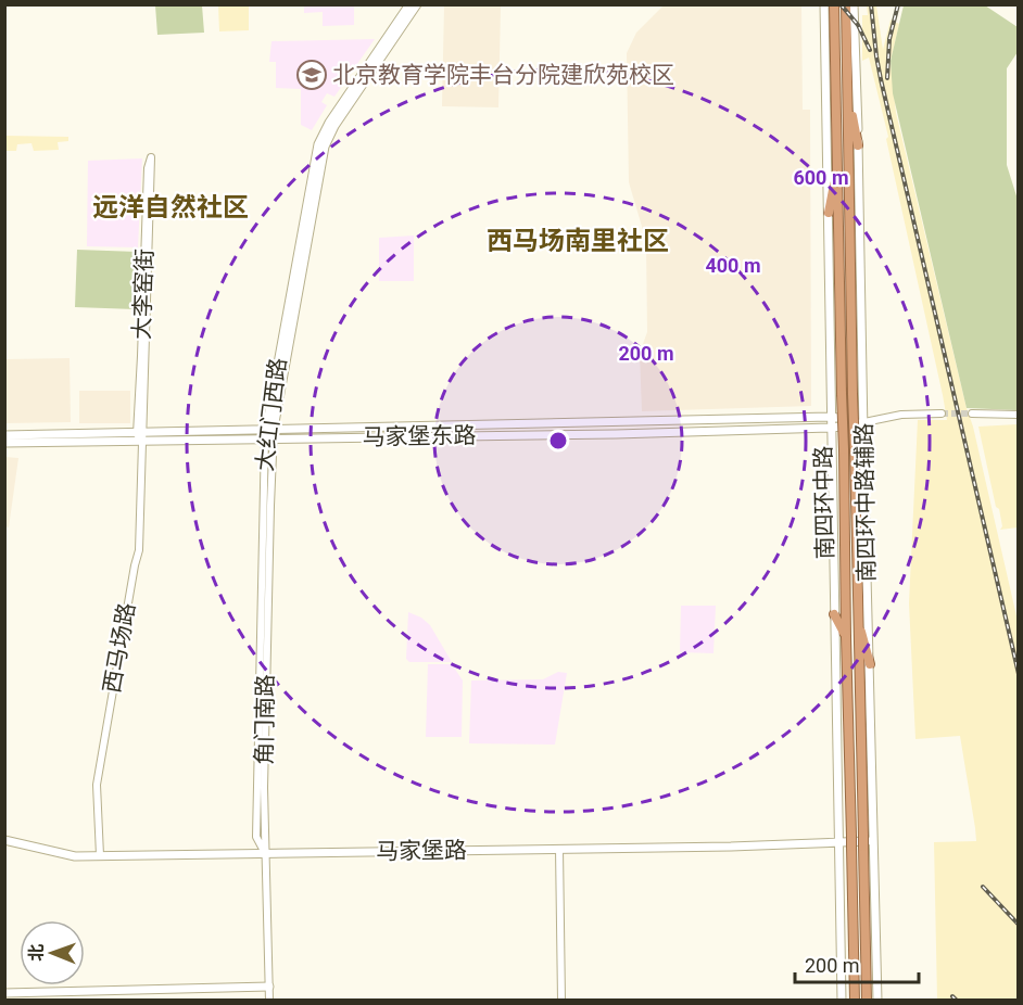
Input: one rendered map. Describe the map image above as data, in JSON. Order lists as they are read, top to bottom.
{
  "streets": {
    "highway": ["南四环中路"],
    "main road": [
      "大红门西路",
      "马家堡东路",
      "南四环中路辅路",
      "马家堡路"
    ],
    "street": ["大李窑街", "西马场路", "角门南路"]
  },
  "crossings": [
    ["大李窑街", "马家堡东路"],
    ["大李窑街", "西马场路"],
    ["大红门西路", "马家堡东路"],
    ["大红门西路", "角门南路"],
    ["马家堡东路", "南四环中路辅路"],
    ["马家堡东路", "西马场路"],
    ["马家堡东路", "角门南路"],
    ["南四环中路辅路", "马家堡路"],
    ["西马场路", "马家堡路"],
    ["角门南路", "马家堡路"]
  ],
  "districts": ["远洋自然社区", "西马场南里社区"],
  "places": {
    "school or university": ["北京教育学院丰台分院建欣苑校区"]
  },
  "scale_bar": "200 m",
  "north": "left",
  "rings": ["600 m", "400 m", "200 m"]
}
